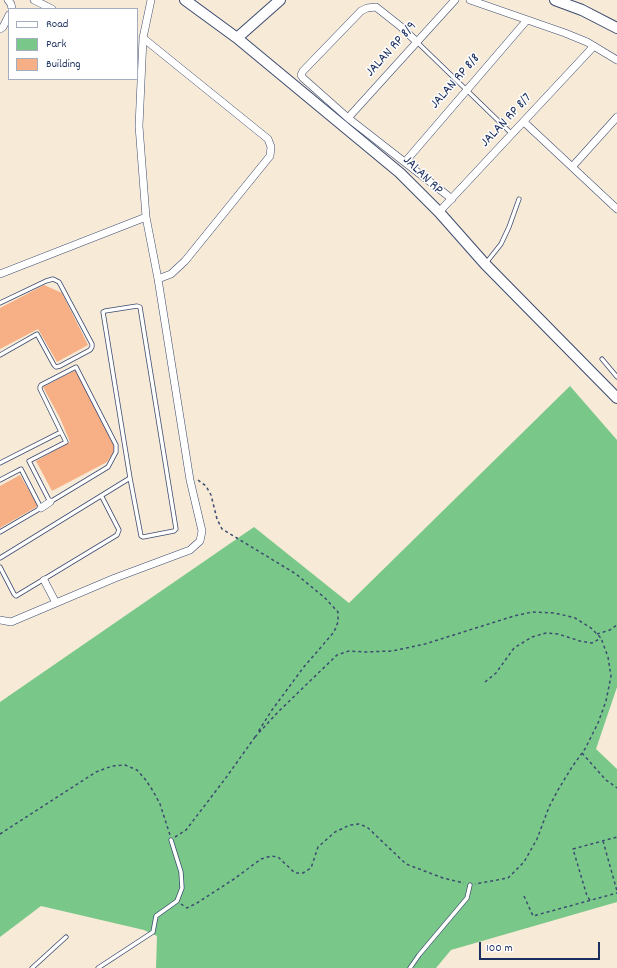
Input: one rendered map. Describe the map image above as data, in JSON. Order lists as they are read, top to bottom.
{
  "streets": {
    "street": [
      "JALAN RP 8/9",
      "JALAN RP 8/8",
      "JALAN RP 8/7",
      "JALAN RP"
    ]
  },
  "crossings": [
    ["JALAN RP 8/7", "JALAN RP"]
  ],
  "legend": ["Road", "Park", "Building"],
  "scale_bar": "100 m"
}
